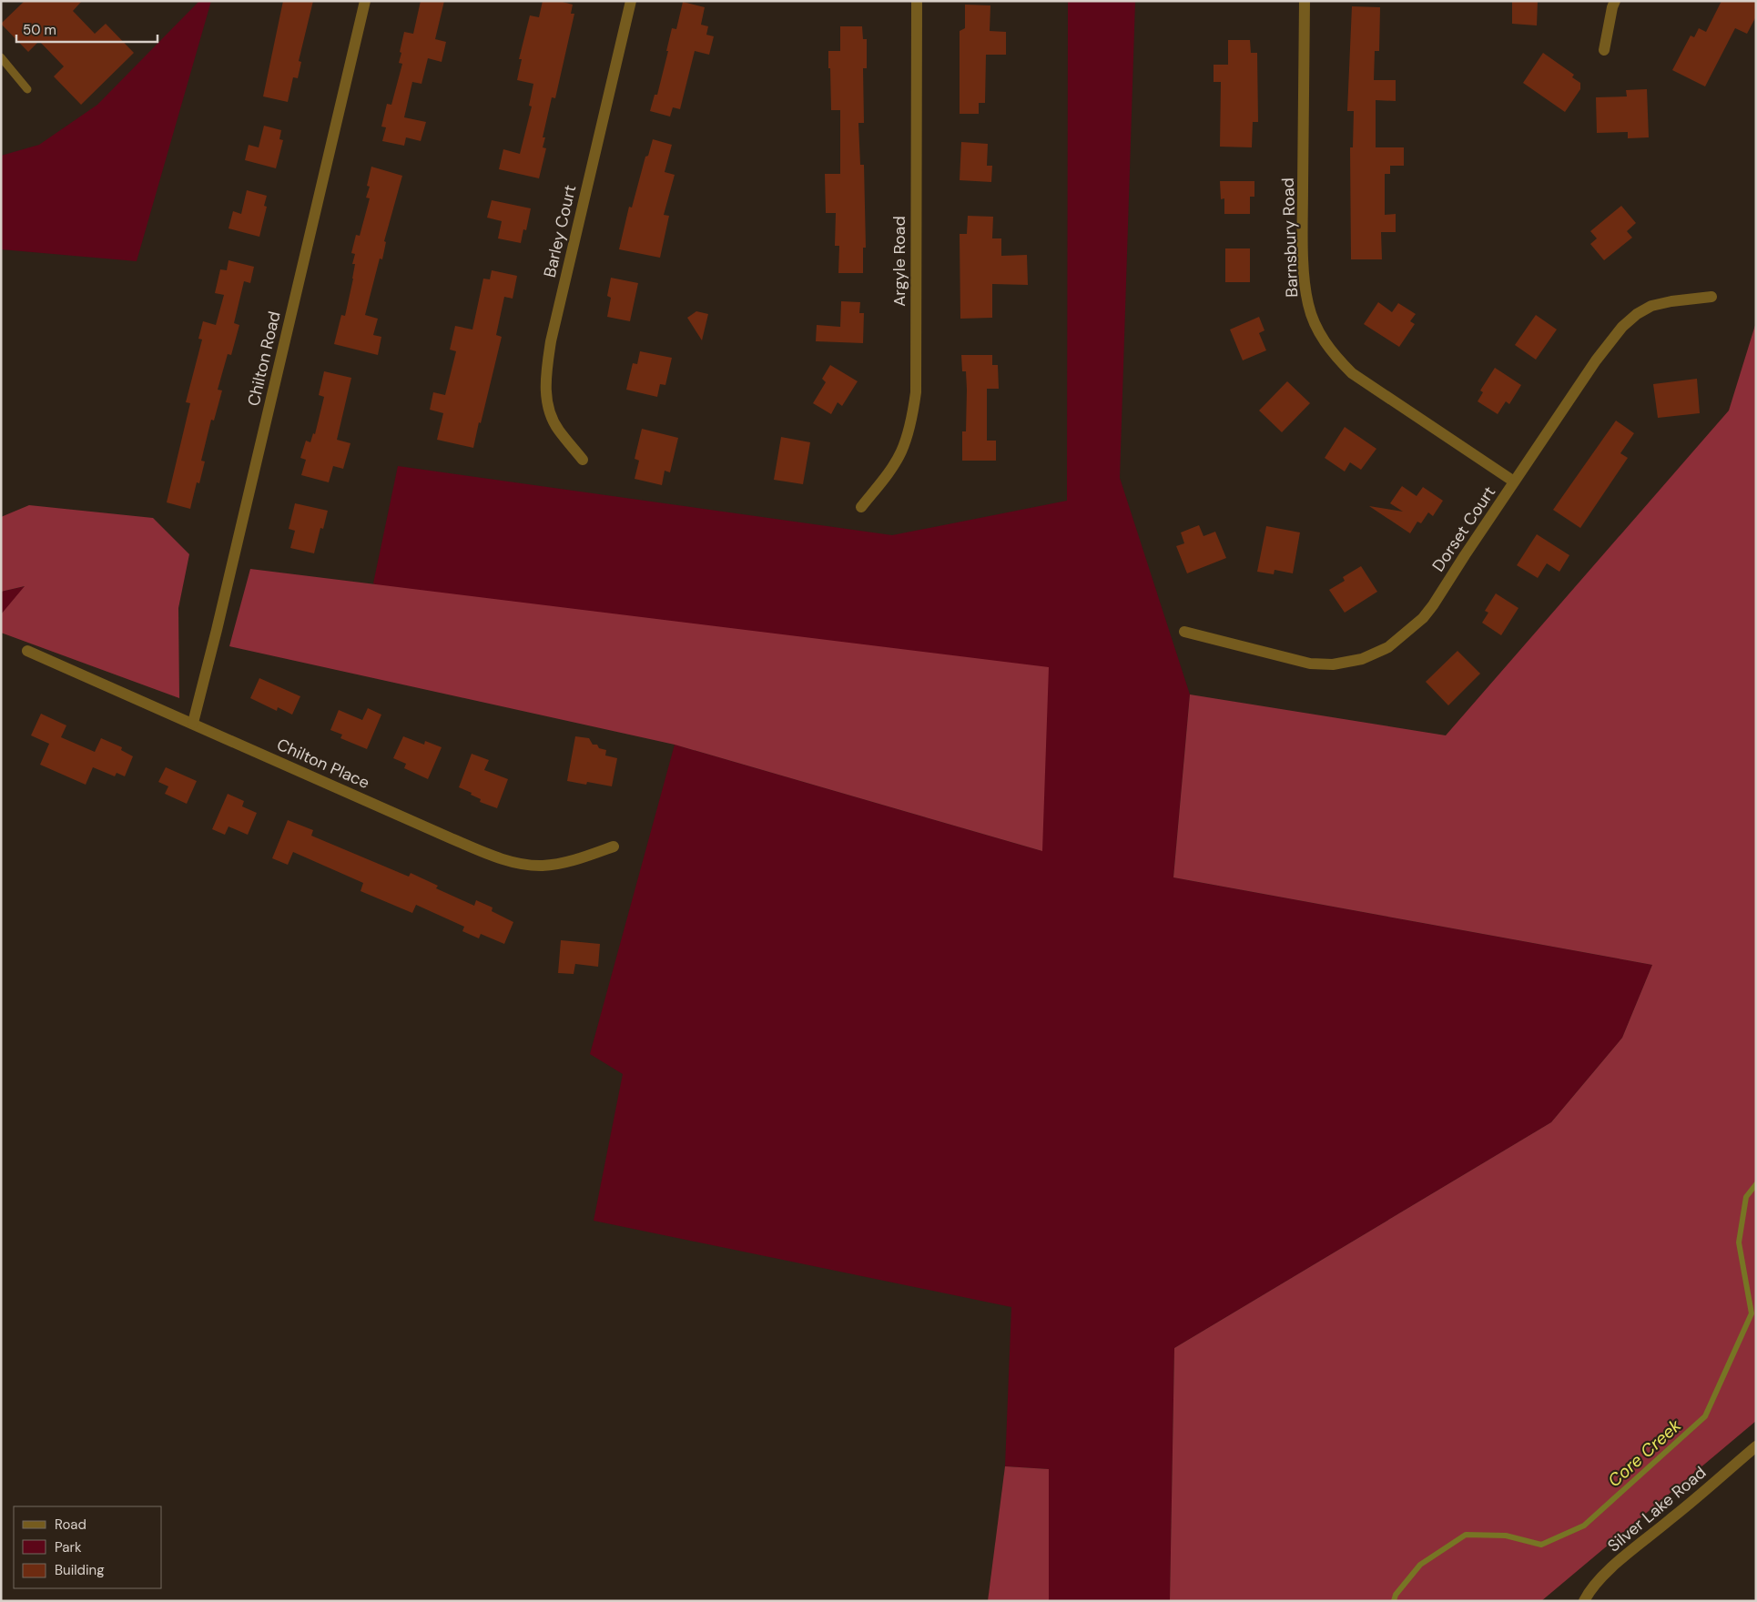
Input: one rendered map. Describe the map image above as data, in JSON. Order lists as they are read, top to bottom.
{
  "streets": {
    "street": [
      "Barley Court",
      "Barnsbury Road",
      "Argyle Road",
      "Chilton Road",
      "Dorset Court",
      "Chilton Place",
      "Silver Lake Road"
    ]
  },
  "crossings": [
    ["Barnsbury Road", "Dorset Court"],
    ["Chilton Road", "Chilton Place"]
  ],
  "water": ["Core Creek"],
  "legend": ["Road", "Park", "Building"],
  "scale_bar": "50 m"
}
